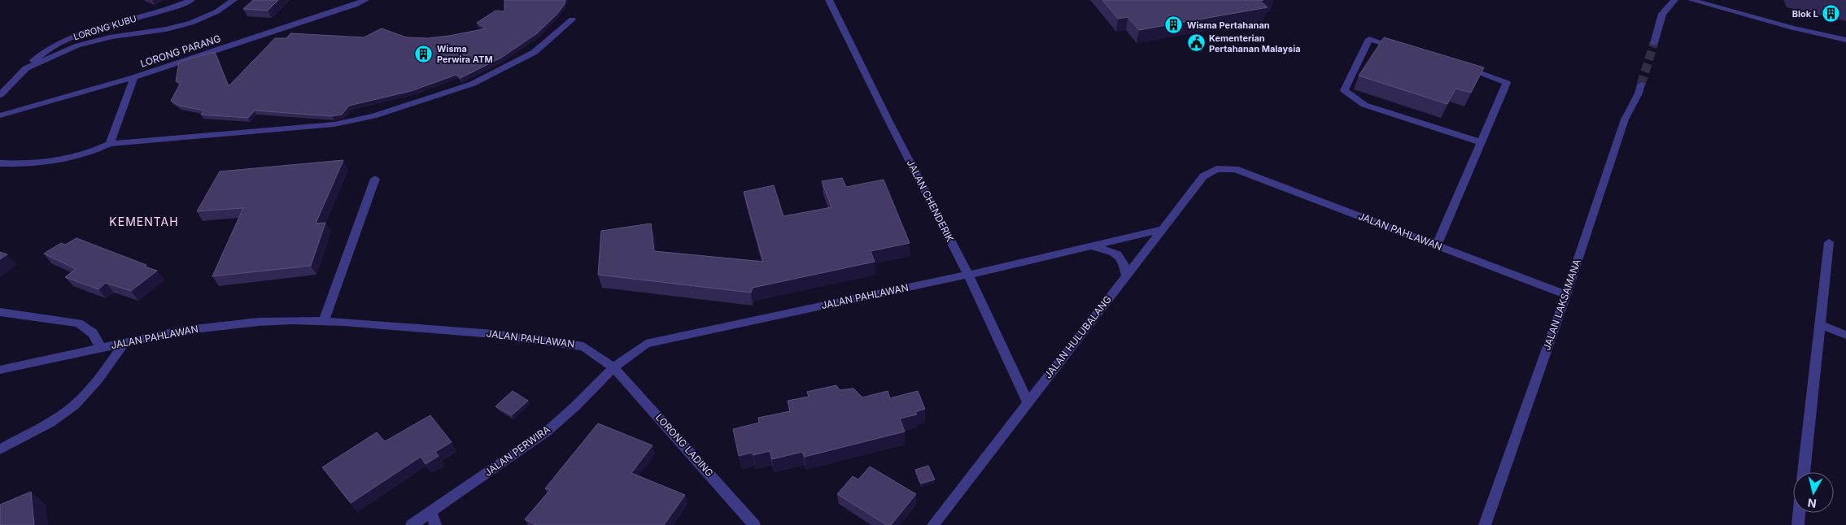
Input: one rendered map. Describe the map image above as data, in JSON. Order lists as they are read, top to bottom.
{
  "streets": {
    "street": [
      "LORONG KUBU",
      "LORONG PARANG",
      "JALAN CHENDERIK",
      "JALAN PAHLAWAN",
      "JALAN LAKSAMANA",
      "JALAN HULUBALANG",
      "LORONG LADING",
      "JALAN PERWIRA"
    ]
  },
  "crossings": [
    ["JALAN CHENDERIK", "JALAN PAHLAWAN"],
    ["JALAN CHENDERIK", "JALAN HULUBALANG"],
    ["JALAN PAHLAWAN", "JALAN LAKSAMANA"],
    ["JALAN PAHLAWAN", "JALAN HULUBALANG"],
    ["JALAN PAHLAWAN", "LORONG LADING"],
    ["JALAN PAHLAWAN", "JALAN PERWIRA"],
    ["LORONG LADING", "JALAN PERWIRA"]
  ],
  "districts": ["KEMENTAH"],
  "places": {
    "building": ["Blok L", "Wisma Pertahanan", "Wisma Perwira ATM"],
    "public building": ["Kementerian Pertahanan Malaysia"]
  },
  "north": "bottom"
}
